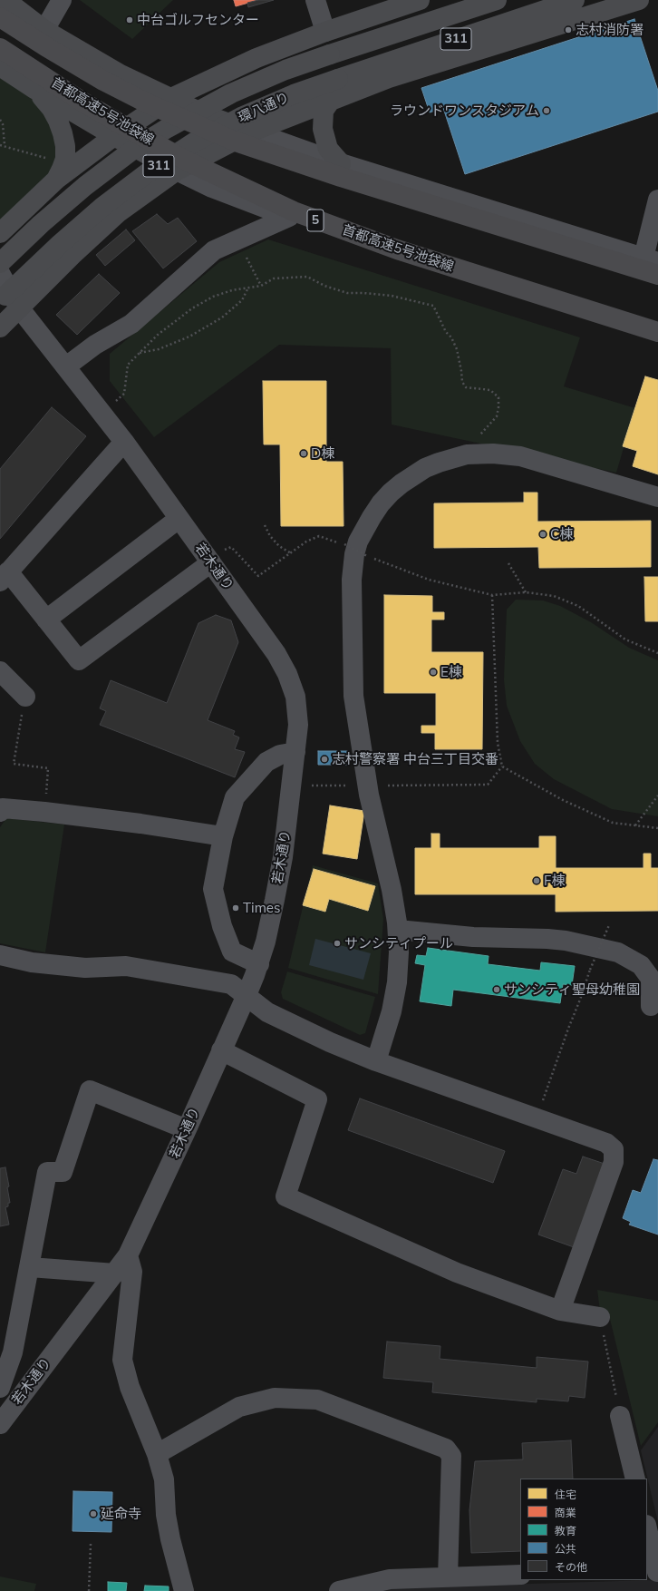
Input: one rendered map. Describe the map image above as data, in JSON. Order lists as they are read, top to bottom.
{
  "streets": {
    "highway": ["首都高速5号池袋線", "5"],
    "main road": ["311", "環八通り"],
    "street": ["若木通り"]
  },
  "places": [
    "中台ゴルフセンター",
    "志村消防署",
    "ラウンドワンスタジアム",
    "D棟",
    "C棟",
    "E棟",
    "志村警察署 中台三丁目交番",
    "F棟",
    "Times",
    "サンシティプール",
    "サンシティ聖母幼稚園",
    "延命寺"
  ],
  "legend": [
    "住宅",
    "商業",
    "教育",
    "公共",
    "その他"
  ]
}
